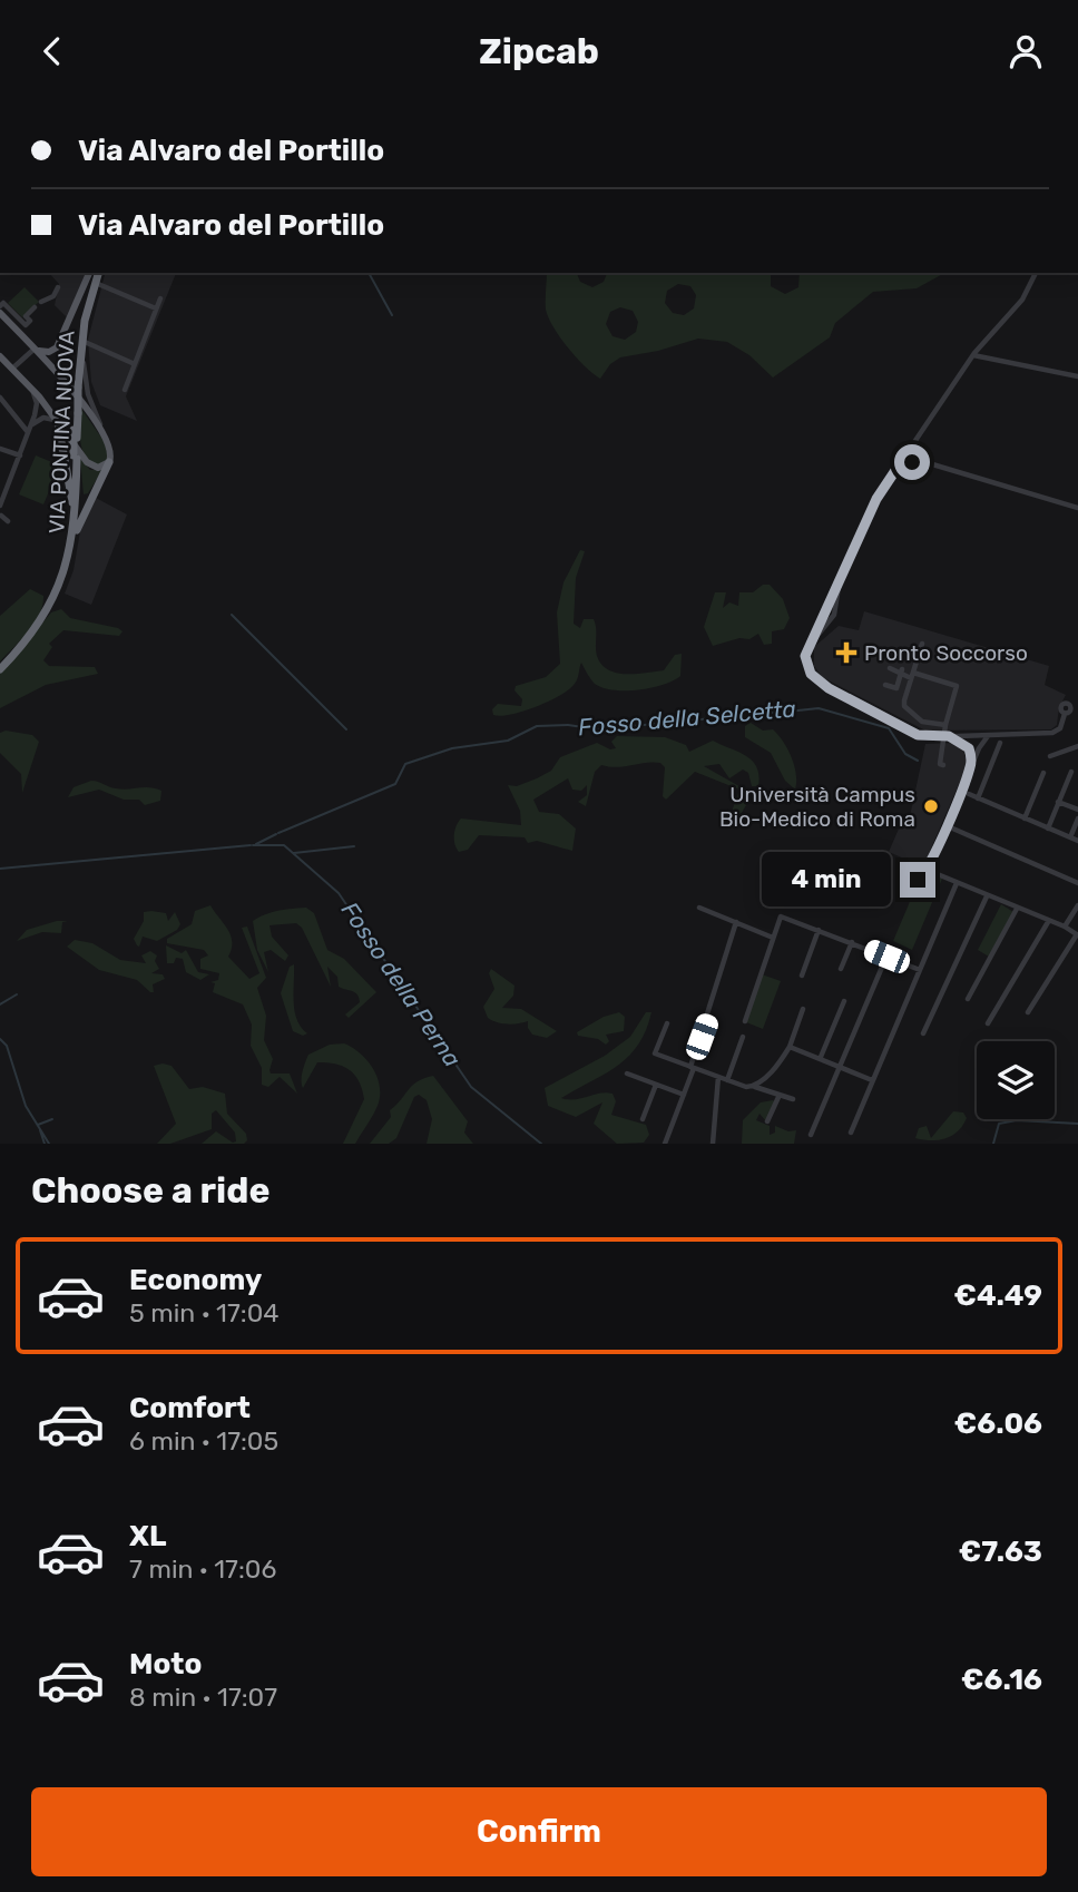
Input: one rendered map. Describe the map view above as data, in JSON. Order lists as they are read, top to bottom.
{
  "streets": {
    "highway": ["VIA PONTINA NUOVA"]
  },
  "water": ["Fosso della Selcetta", "Fosso della Perna"],
  "places": {
    "health": ["Pronto Soccorso"],
    "other": ["Università Campus Bio-Medico di Roma"]
  },
  "page": {
    "header": "Zipcab",
    "banner": ["Via Alvaro del Portillo", "Via Alvaro del Portillo"],
    "bubble": "4 min",
    "heading": "Choose a ride",
    "list": [
      {
        "name": "Economy",
        "note": "5 min · 17:04",
        "value": "€4.49"
      },
      {
        "name": "Comfort",
        "note": "6 min · 17:05",
        "value": "€6.06"
      },
      {
        "name": "XL",
        "note": "7 min · 17:06",
        "value": "€7.63"
      },
      {
        "name": "Moto",
        "note": "8 min · 17:07",
        "value": "€6.16"
      }
    ],
    "buttons": "Confirm"
  }
}
